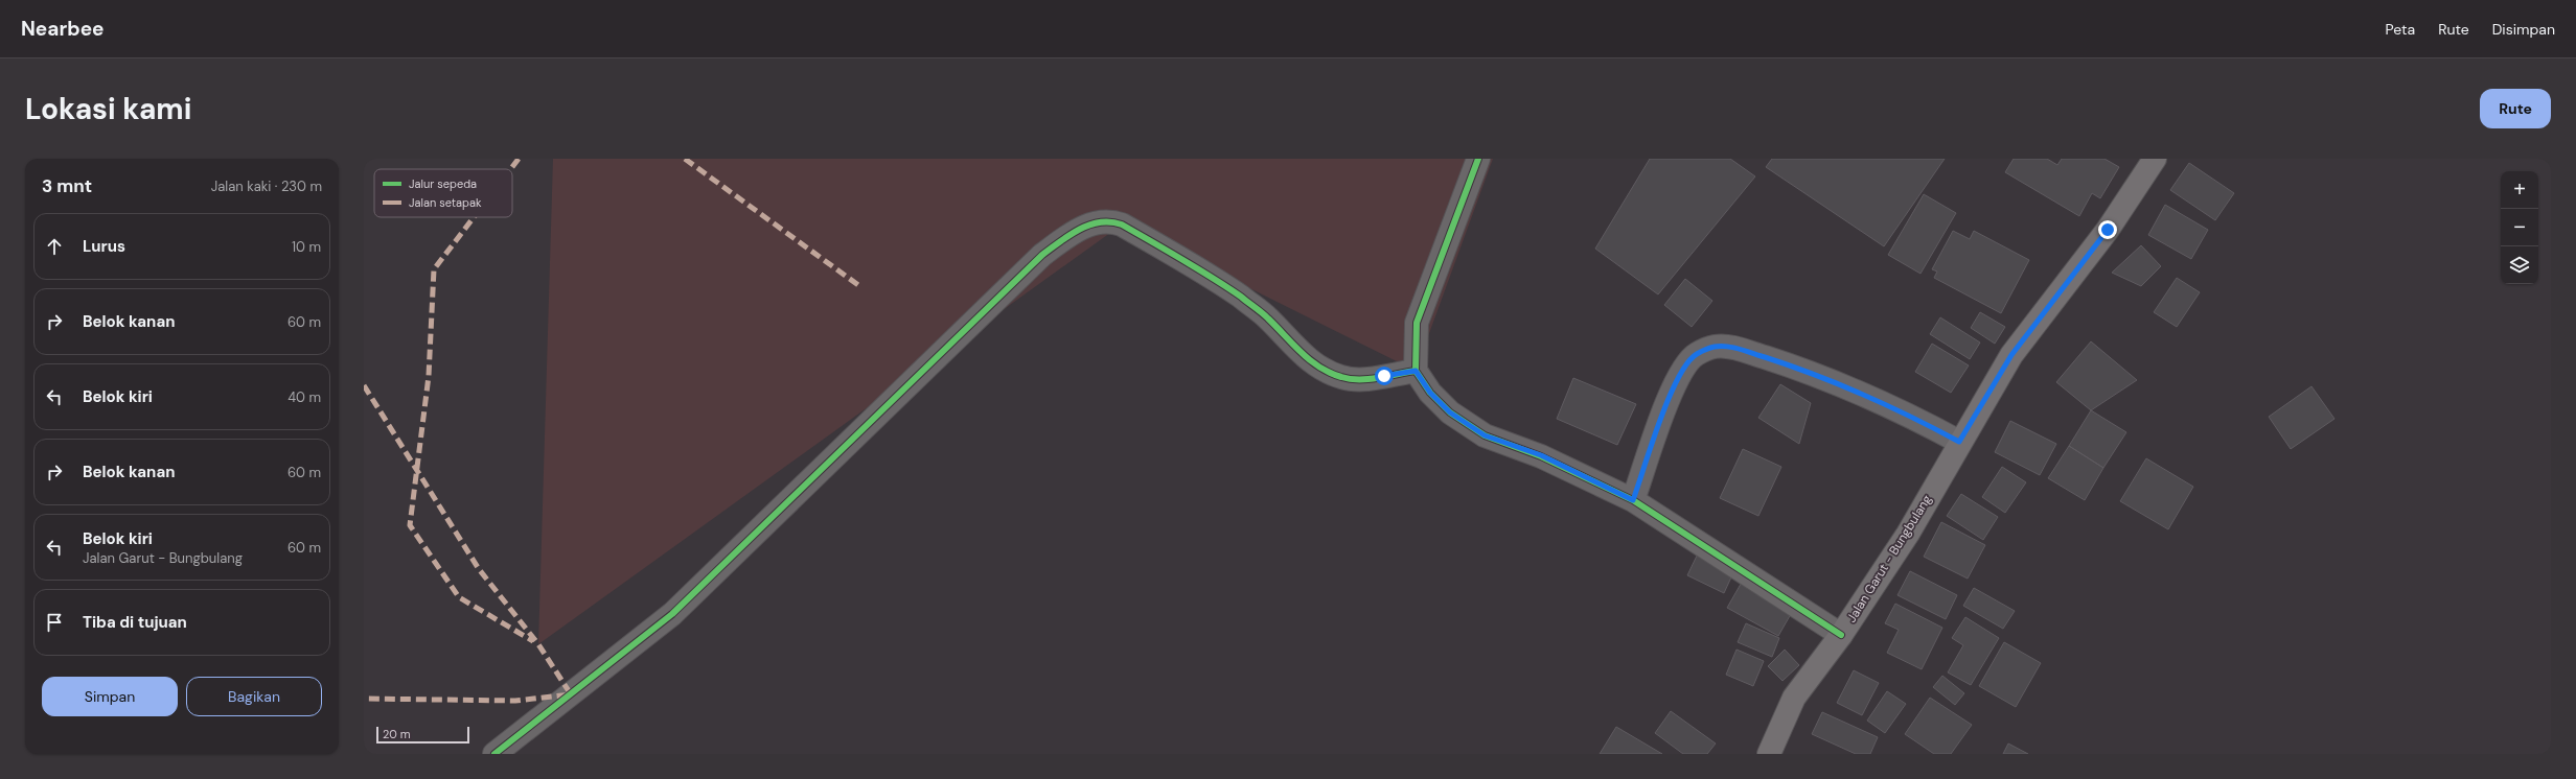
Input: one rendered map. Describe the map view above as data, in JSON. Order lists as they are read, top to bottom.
{
  "streets": {
    "main road": ["Jalan Garut - Bungbulang"]
  },
  "legend": ["Jalur sepeda", "Jalan setapak"],
  "scale_bar": "20 m",
  "page": {
    "header": "Nearbee",
    "nav": ["Peta", "Rute", "Disimpan"],
    "buttons": [
      "Rute",
      ["Simpan", "Bagikan"]
    ],
    "title": "Lokasi kami",
    "heading": ["3 mnt", "Jalan kaki · 230 m"],
    "map_buttons": ["+", "−"],
    "list": [
      ["Lurus", "10 m"],
      ["Belok kanan", "60 m"],
      ["Belok kiri", "40 m"],
      ["Belok kanan", "60 m"],
      ["Belok kiri", "Jalan Garut - Bungbulang", "60 m"],
      "Tiba di tujuan"
    ],
    "scale": "20 m"
  }
}
